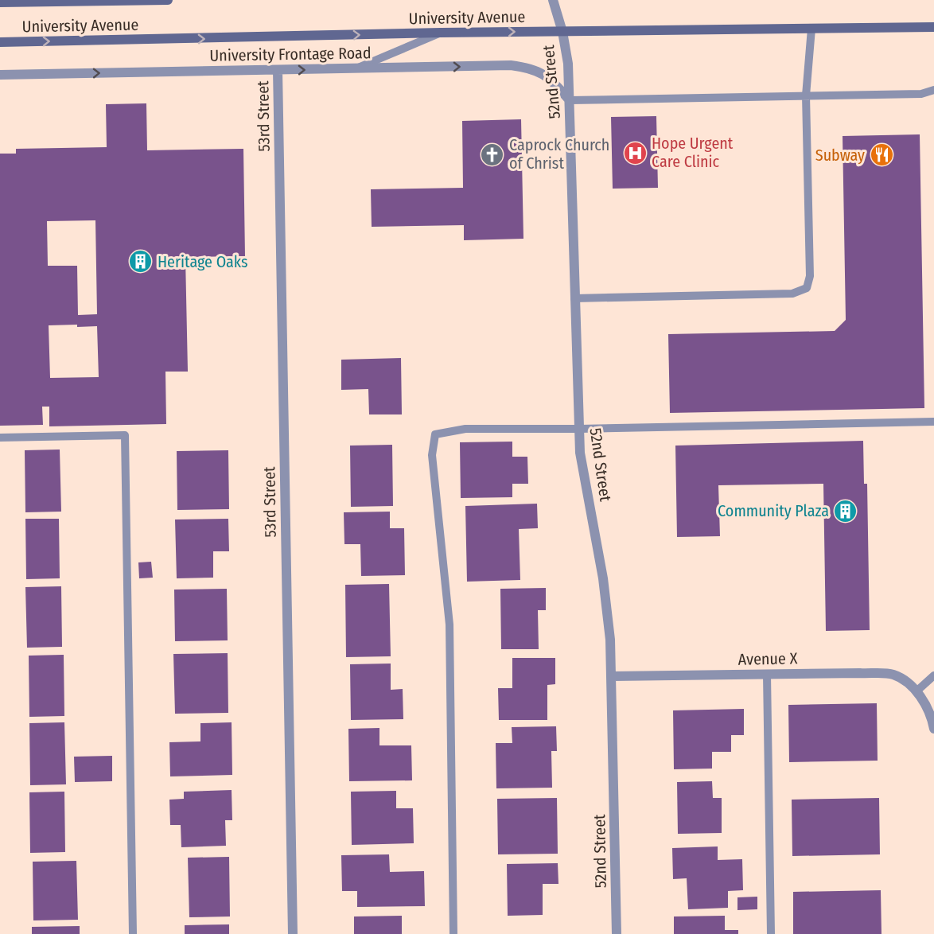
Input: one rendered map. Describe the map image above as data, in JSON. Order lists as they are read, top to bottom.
{
  "streets": {
    "main road": ["University Avenue"],
    "street": [
      "University Frontage Road",
      "52nd Street",
      "53rd Street",
      "Avenue X"
    ]
  },
  "crossings": [
    ["University Avenue", "52nd Street"],
    ["University Frontage Road", "52nd Street"],
    ["University Frontage Road", "53rd Street"],
    ["52nd Street", "Avenue X"]
  ],
  "one_way": ["University Avenue", "University Frontage Road"],
  "places": {
    "hospital": ["Hope Urgent Care Clinic"],
    "church": ["Caprock Church of Christ"],
    "restaurant": ["Subway"],
    "building": ["Heritage Oaks", "Community Plaza"]
  }
}
